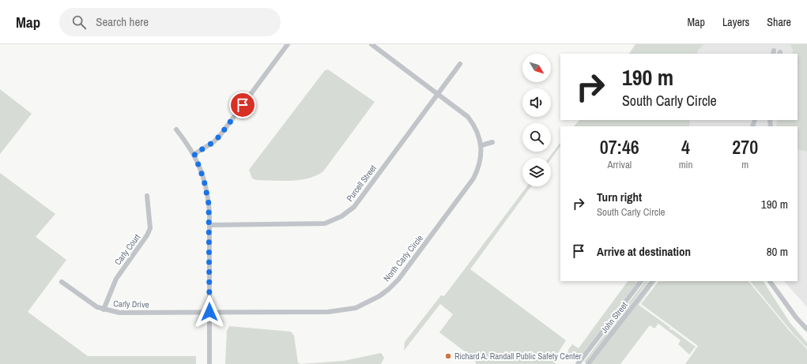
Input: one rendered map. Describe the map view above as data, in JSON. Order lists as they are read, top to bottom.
{
  "streets": {
    "street": [
      "Purcell Street",
      "Carly Court",
      "North Carly Circle",
      "Carly Drive",
      "John Street"
    ]
  },
  "crossings": [
    ["Purcell Street", "North Carly Circle"],
    ["Carly Court", "Carly Drive"],
    ["North Carly Circle", "Carly Drive"]
  ],
  "places": ["Richard A. Randall Public Safety Center"],
  "north": "bottom right",
  "page": {
    "header": "Map",
    "search": "Search here",
    "nav": ["Map", "Layers", "Share"],
    "turn": ["190 m", "South Carly Circle"],
    "eta": [
      "07:46",
      "Arrival",
      "4",
      "min",
      "270",
      "m"
    ],
    "list": [
      {
        "name": "Turn right",
        "note": "South Carly Circle",
        "value": "190 m"
      },
      {
        "name": "Arrive at destination",
        "value": "80 m"
      }
    ]
  }
}
